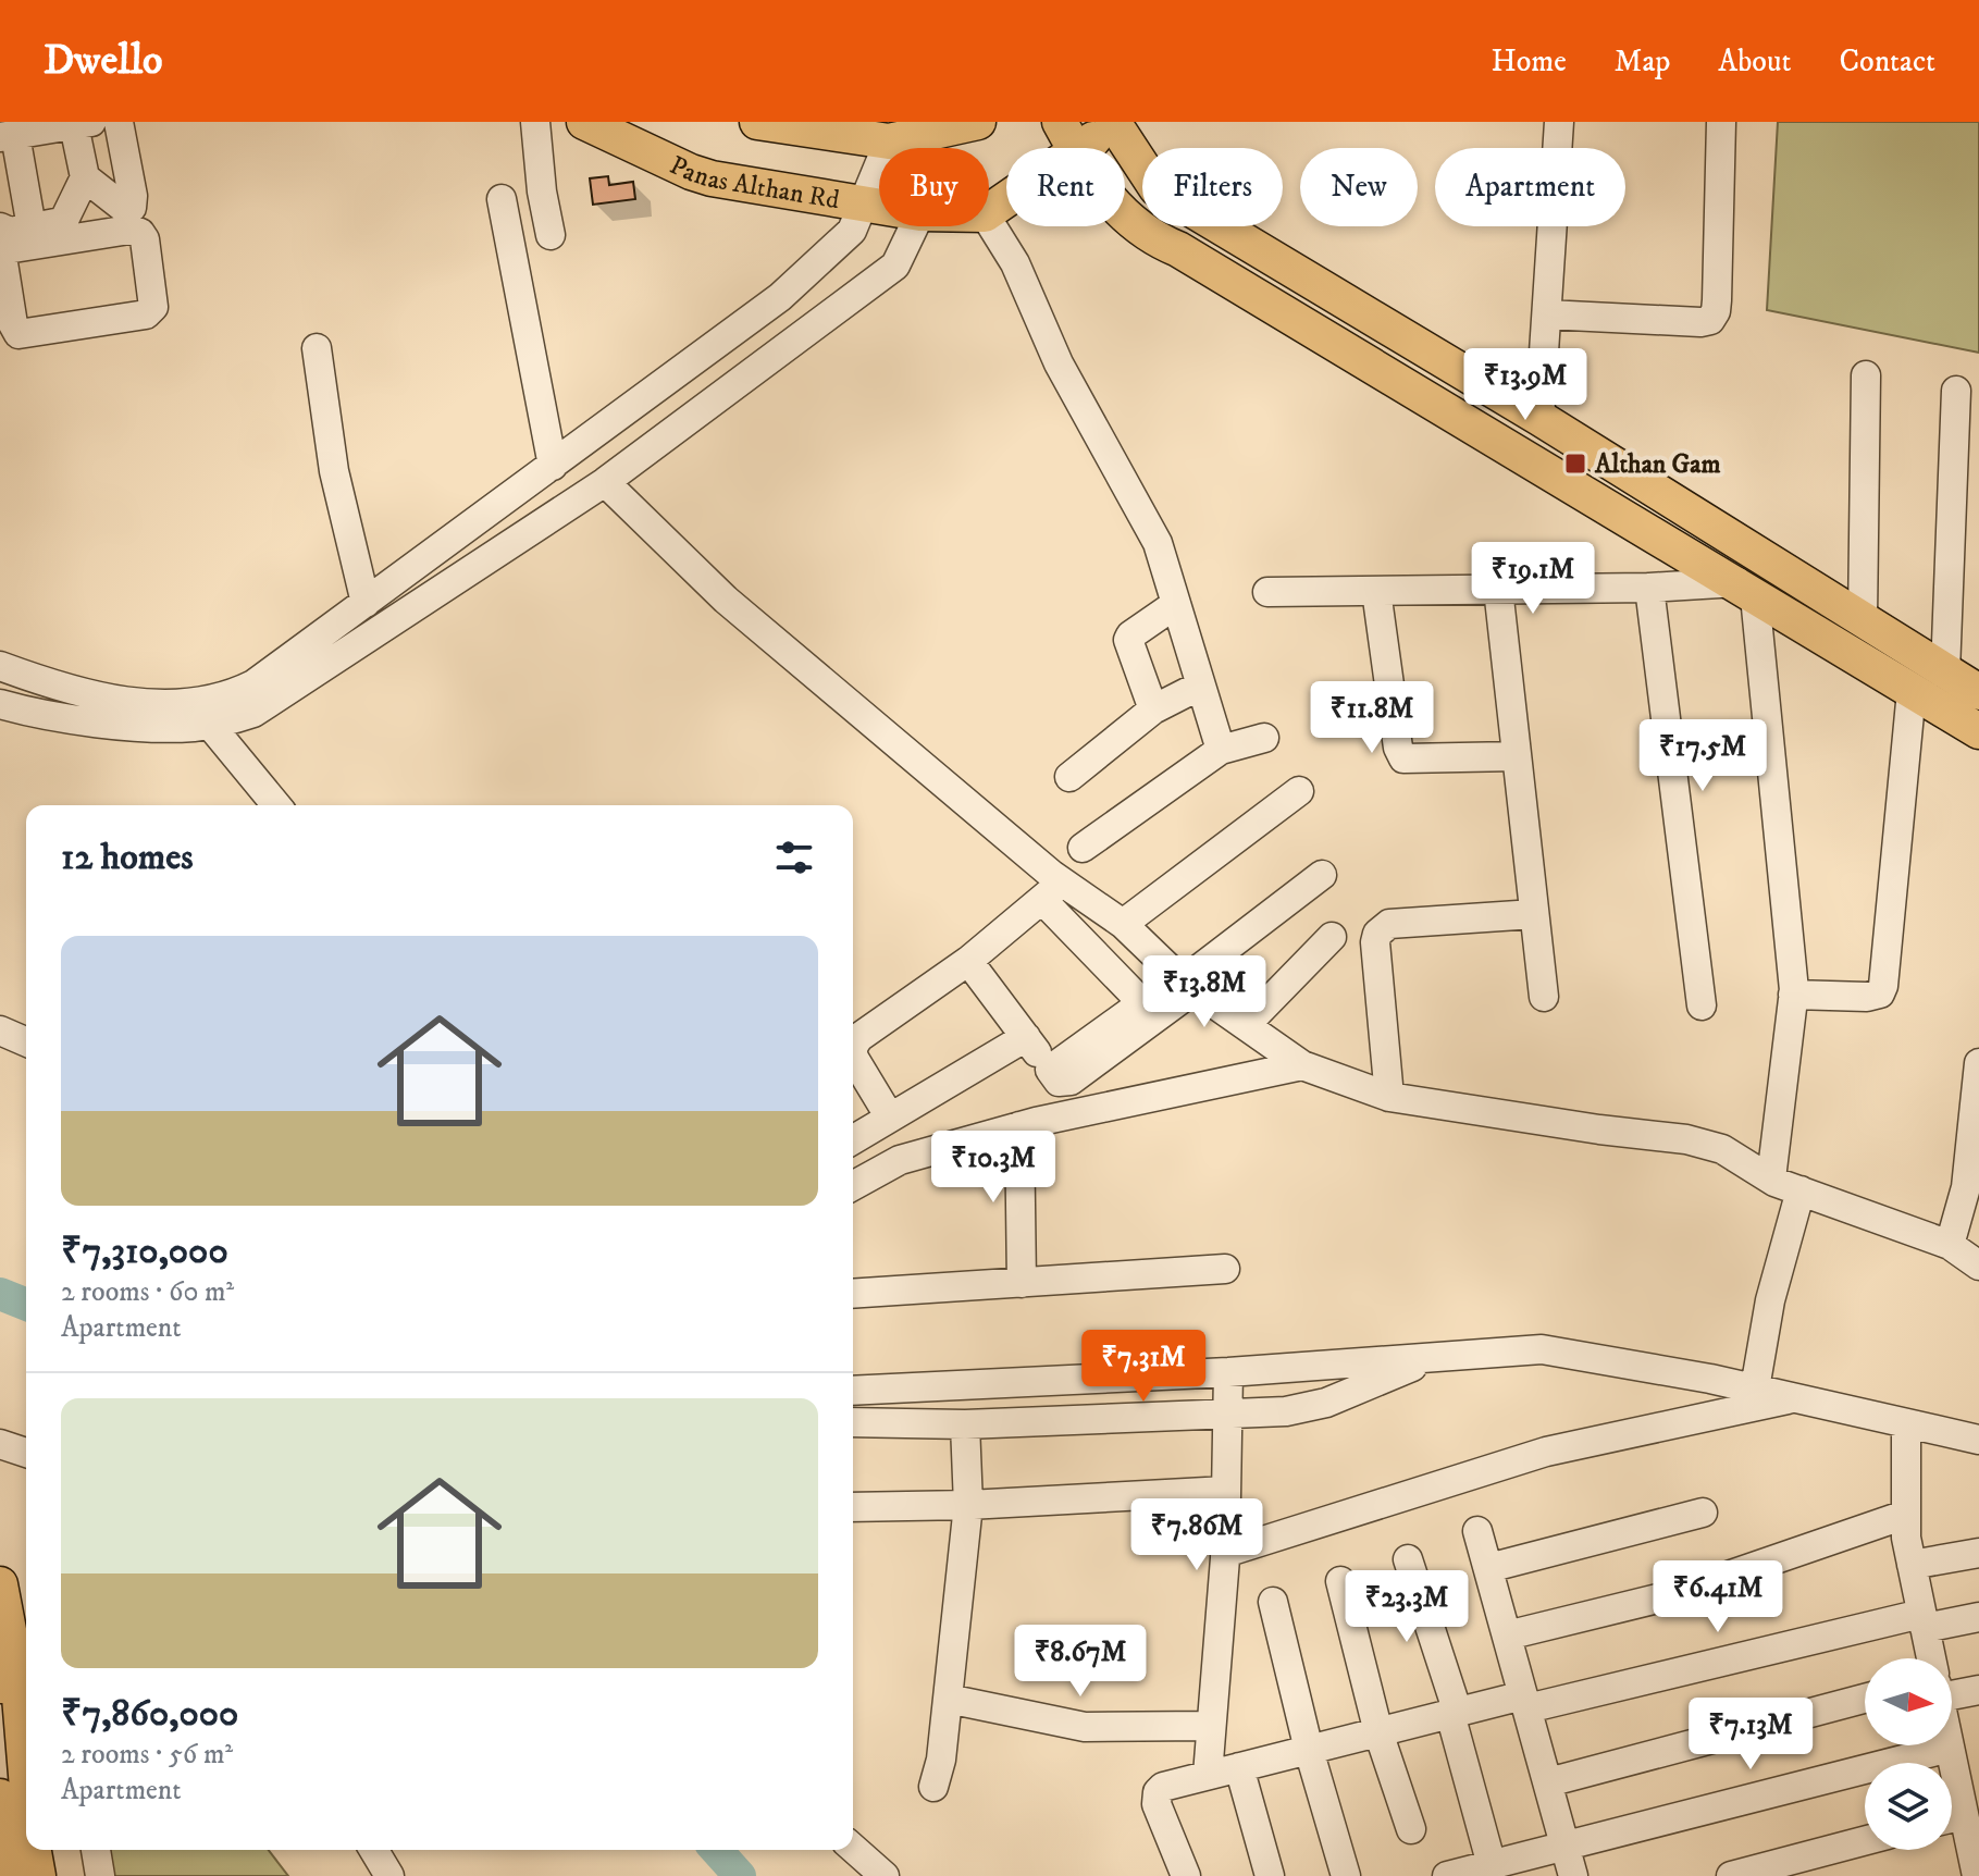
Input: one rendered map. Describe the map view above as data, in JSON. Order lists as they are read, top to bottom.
{
  "streets": {
    "main road": ["Panas Althan Rd"]
  },
  "places": {
    "transit": ["Althan Gam"]
  },
  "north": "right",
  "page": {
    "header": "Dwello",
    "nav": [
      "Home",
      "Map",
      "About",
      "Contact"
    ],
    "chip": [
      "Buy",
      "Rent",
      "Filters",
      "New",
      "Apartment"
    ],
    "price": [
      "₹13.9M",
      "₹19.1M",
      "₹11.8M",
      "₹17.5M",
      "₹13.8M",
      "₹10.3M",
      "₹7.31M",
      "₹7.86M",
      "₹6.41M",
      "₹23.3M",
      "₹8.67M",
      "₹7.13M"
    ],
    "heading": "12 homes",
    "list": [
      {
        "name": "₹7,310,000",
        "note": "2 rooms · 60 m² · Apartment"
      },
      {
        "name": "₹7,860,000",
        "note": "2 rooms · 56 m² · Apartment"
      }
    ]
  }
}
